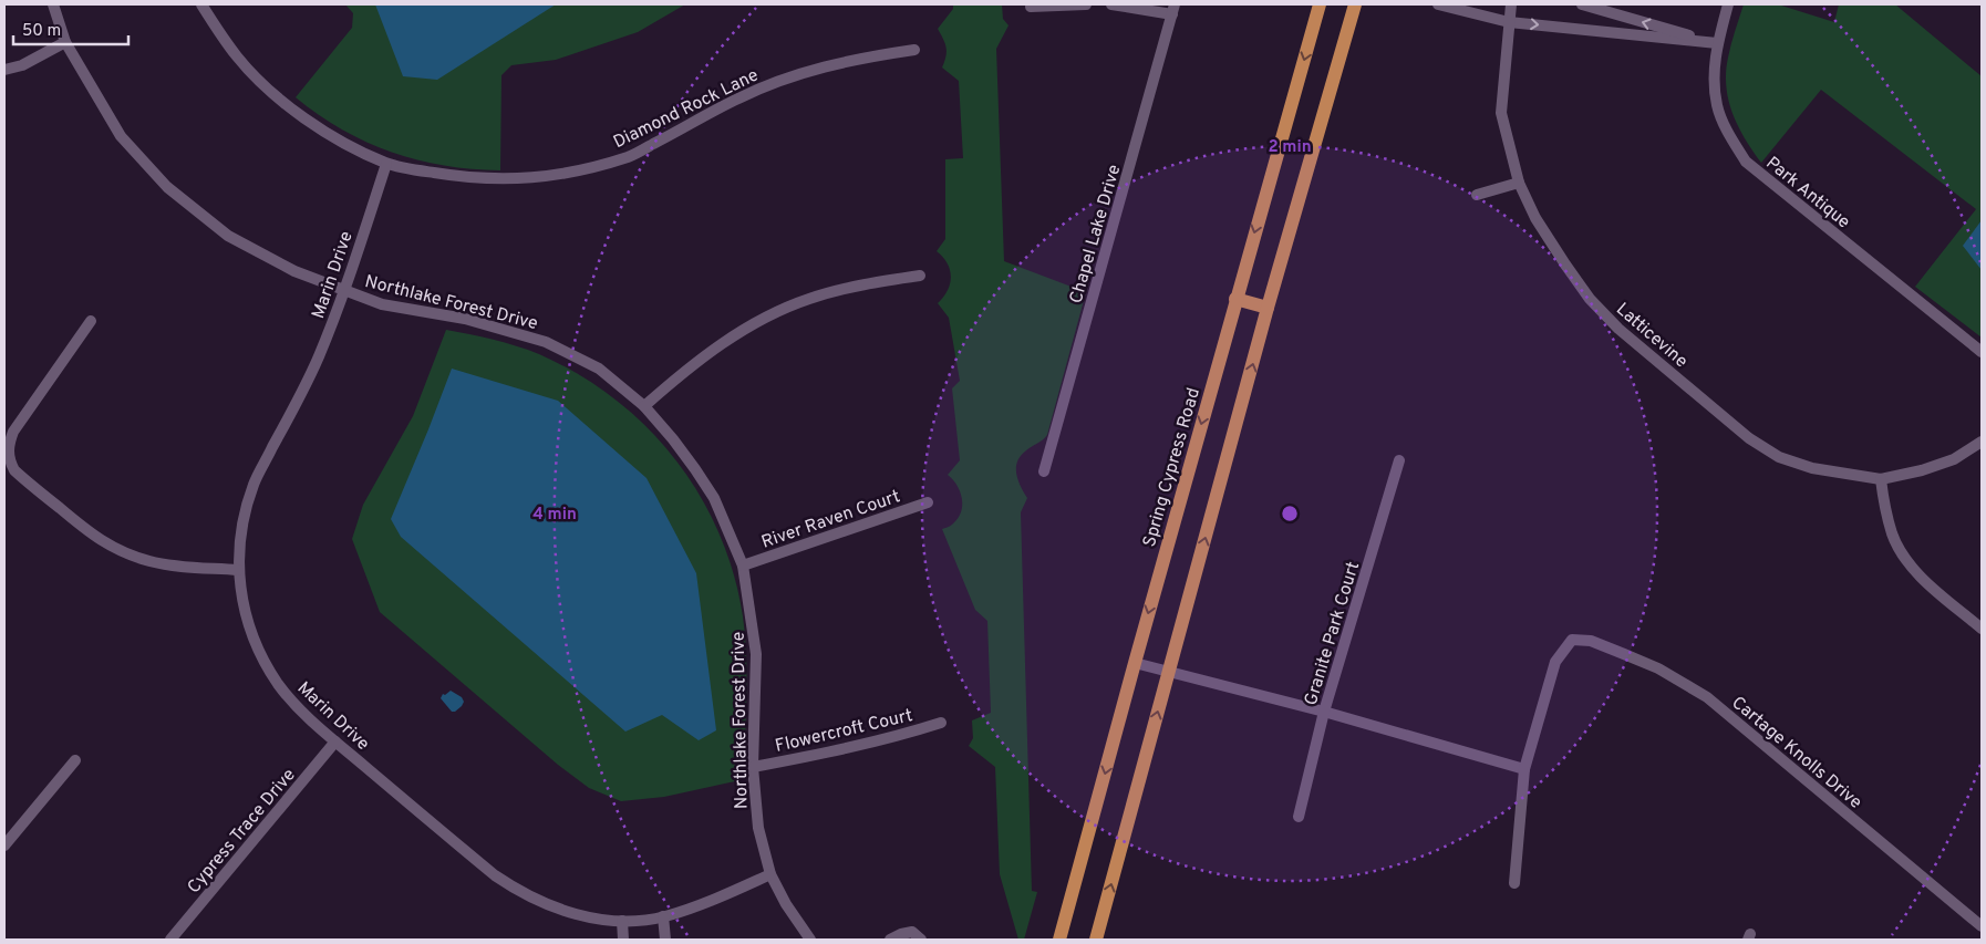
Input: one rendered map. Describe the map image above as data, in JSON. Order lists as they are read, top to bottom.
{
  "streets": {
    "main road": ["Spring Cypress Road"],
    "street": [
      "Diamond Rock Lane",
      "Park Antique",
      "Chapel Lake Drive",
      "Marin Drive",
      "Northlake Forest Drive",
      "Latticevine",
      "River Raven Court",
      "Granite Park Court",
      "Flowercroft Court",
      "Cartage Knolls Drive",
      "Cypress Trace Drive"
    ]
  },
  "crossings": [
    ["Diamond Rock Lane", "Marin Drive"],
    ["Marin Drive", "Northlake Forest Drive"],
    ["Marin Drive", "Cypress Trace Drive"],
    ["Northlake Forest Drive", "River Raven Court"],
    ["Northlake Forest Drive", "Flowercroft Court"]
  ],
  "scale_bar": "50 m",
  "rings": ["2 min", "4 min"]
}
